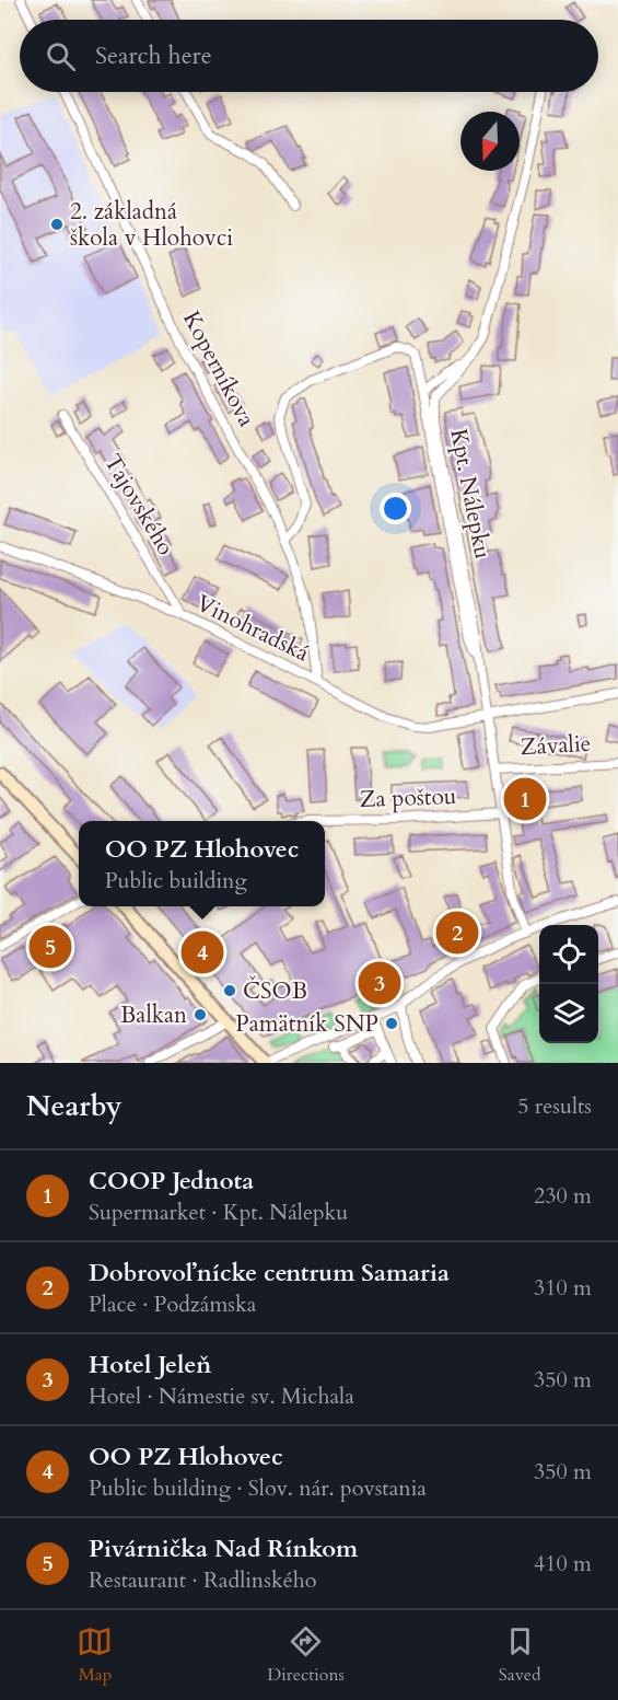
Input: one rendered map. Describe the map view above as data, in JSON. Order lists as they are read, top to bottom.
{
  "streets": {
    "street": [
      "Koperníkova",
      "Kpt. Nálepku",
      "Tajovského",
      "Vinohradská",
      "Závalie",
      "Za poštou"
    ]
  },
  "crossings": [
    ["Koperníkova", "Vinohradská"],
    ["Kpt. Nálepku", "Vinohradská"],
    ["Kpt. Nálepku", "Závalie"],
    ["Kpt. Nálepku", "Za poštou"],
    ["Tajovského", "Vinohradská"]
  ],
  "places": [
    "2. základná škola v Hlohovci",
    "ČSOB",
    "Balkan",
    "Pamätník SNP"
  ],
  "north": "bottom",
  "page": {
    "search": "Search here",
    "pins": [
      "1",
      "2",
      "5",
      "4",
      "3"
    ],
    "popup": ["OO PZ Hlohovec", "Public building"],
    "heading": ["Nearby", "5 results"],
    "list": [
      {
        "mark": "1",
        "name": "COOP Jednota",
        "note": "Supermarket · Kpt. Nálepku",
        "value": "230 m"
      },
      {
        "mark": "2",
        "name": "Dobrovoľnícke centrum Samaria",
        "note": "Place · Podzámska",
        "value": "310 m"
      },
      {
        "mark": "3",
        "name": "Hotel Jeleň",
        "note": "Hotel · Námestie sv. Michala",
        "value": "350 m"
      },
      {
        "mark": "4",
        "name": "OO PZ Hlohovec",
        "note": "Public building · Slov. nár. povstania",
        "value": "350 m"
      },
      {
        "mark": "5",
        "name": "Pivárnička Nad Rínkom",
        "note": "Restaurant · Radlinského",
        "value": "410 m"
      }
    ],
    "nav": ["Map", "Directions", "Saved"]
  }
}
